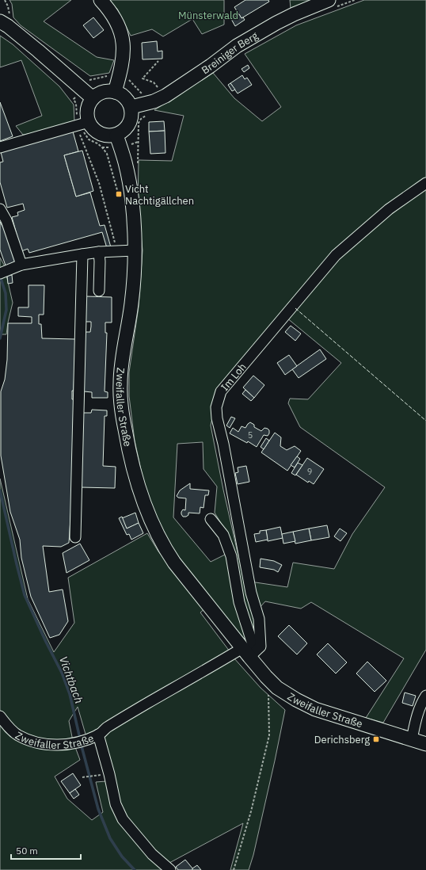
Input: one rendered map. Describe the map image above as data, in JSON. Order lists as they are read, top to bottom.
{
  "streets": {
    "main road": ["Breiniger Berg", "Zweifaller Straße"],
    "street": ["Im Loh"]
  },
  "crossings": [
    ["Breiniger Berg", "Zweifaller Straße"],
    ["Im Loh", "Zweifaller Straße"]
  ],
  "water": ["Vichtbach"],
  "parks": ["Münsterwald"],
  "places": {
    "transit": ["Vicht Nachtigällchen", "Derichsberg"]
  },
  "house_numbers": ["5", "9"],
  "scale_bar": "50 m"
}
